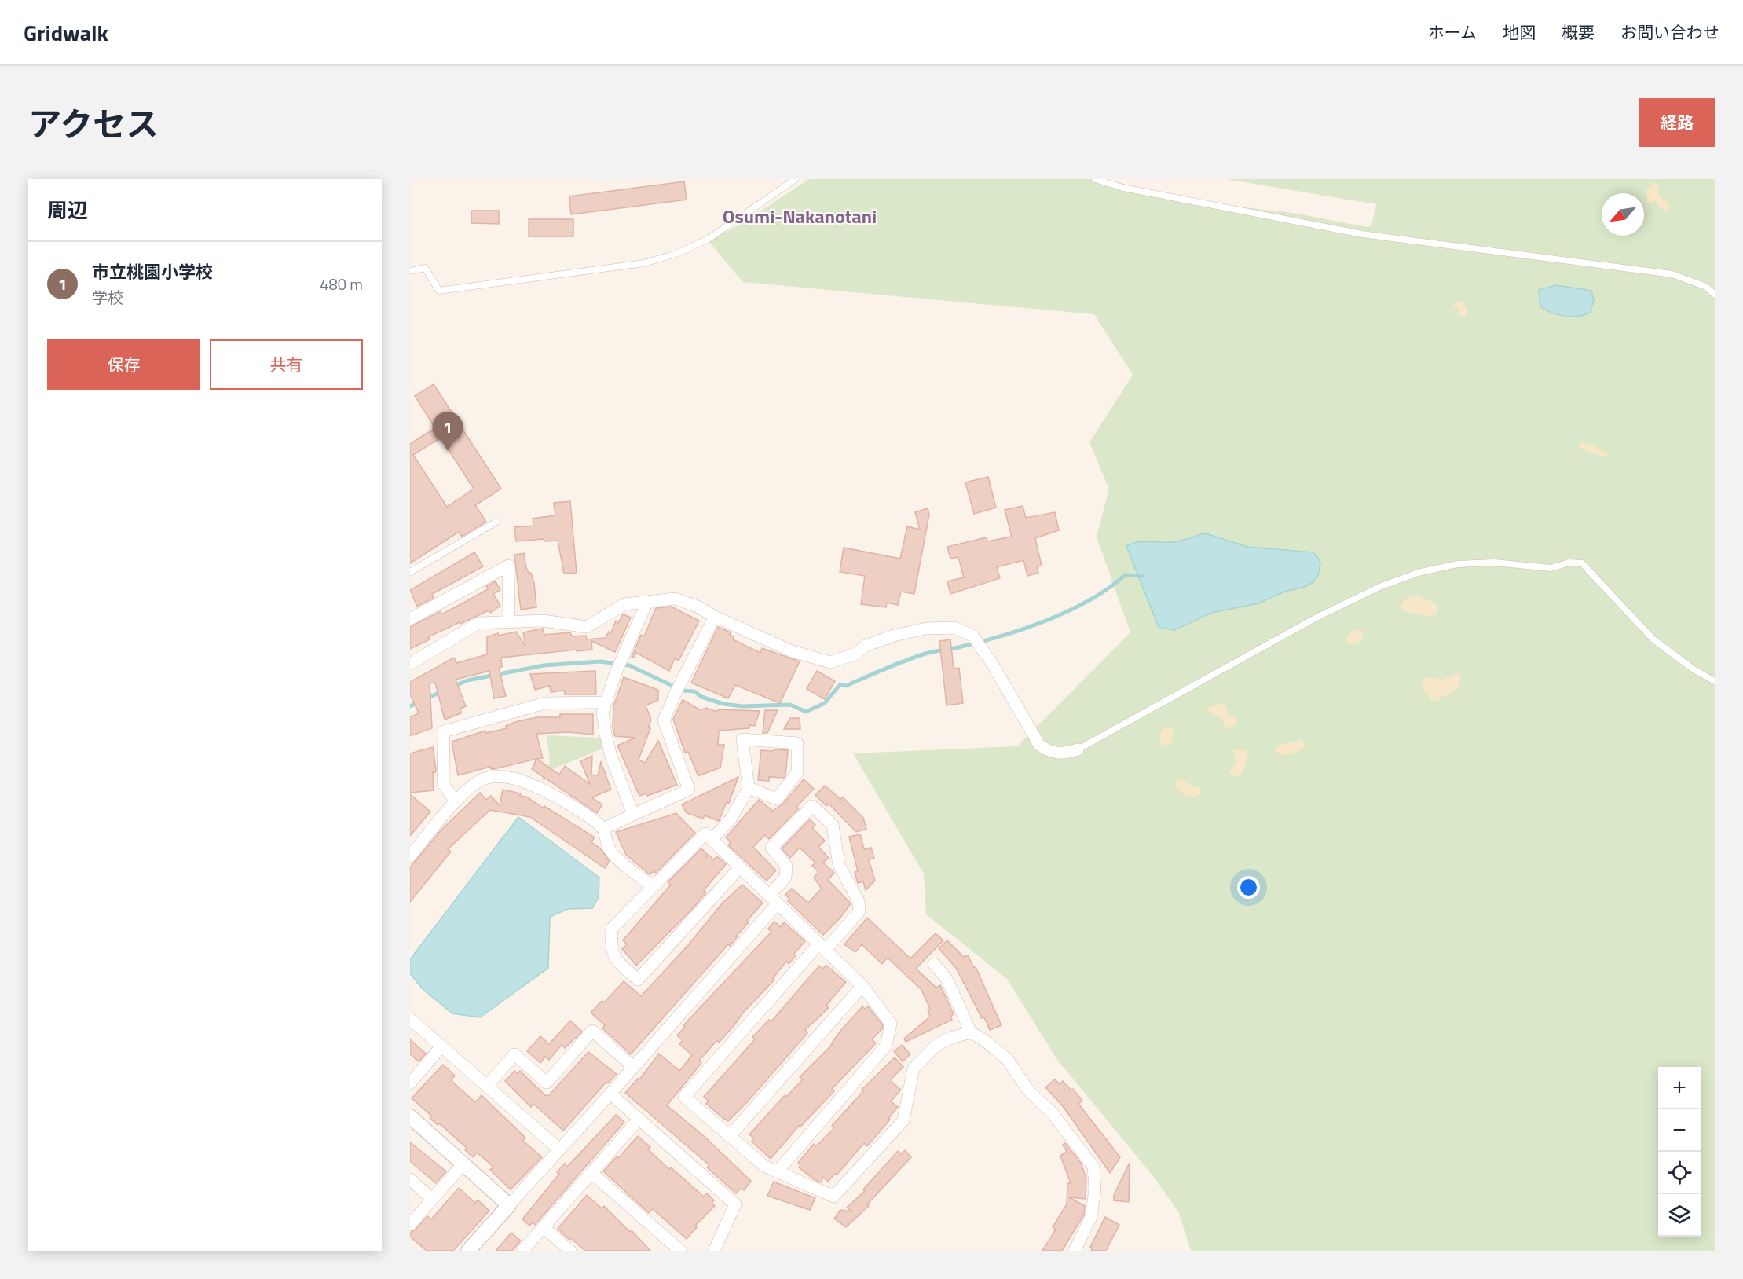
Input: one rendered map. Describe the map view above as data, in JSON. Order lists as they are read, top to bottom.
{
  "districts": ["Osumi-Nakanotani"],
  "north": "bottom left",
  "page": {
    "header": "Gridwalk",
    "nav": [
      "ホーム",
      "地図",
      "概要",
      "お問い合わせ"
    ],
    "title": "アクセス",
    "buttons": [
      "経路",
      ["保存", "共有"]
    ],
    "heading": "周辺",
    "list": [
      {
        "mark": "1",
        "name": "市立桃園小学校",
        "note": "学校",
        "value": "480 m"
      }
    ],
    "pins": "1",
    "map_buttons": ["+", "−"]
  }
}
